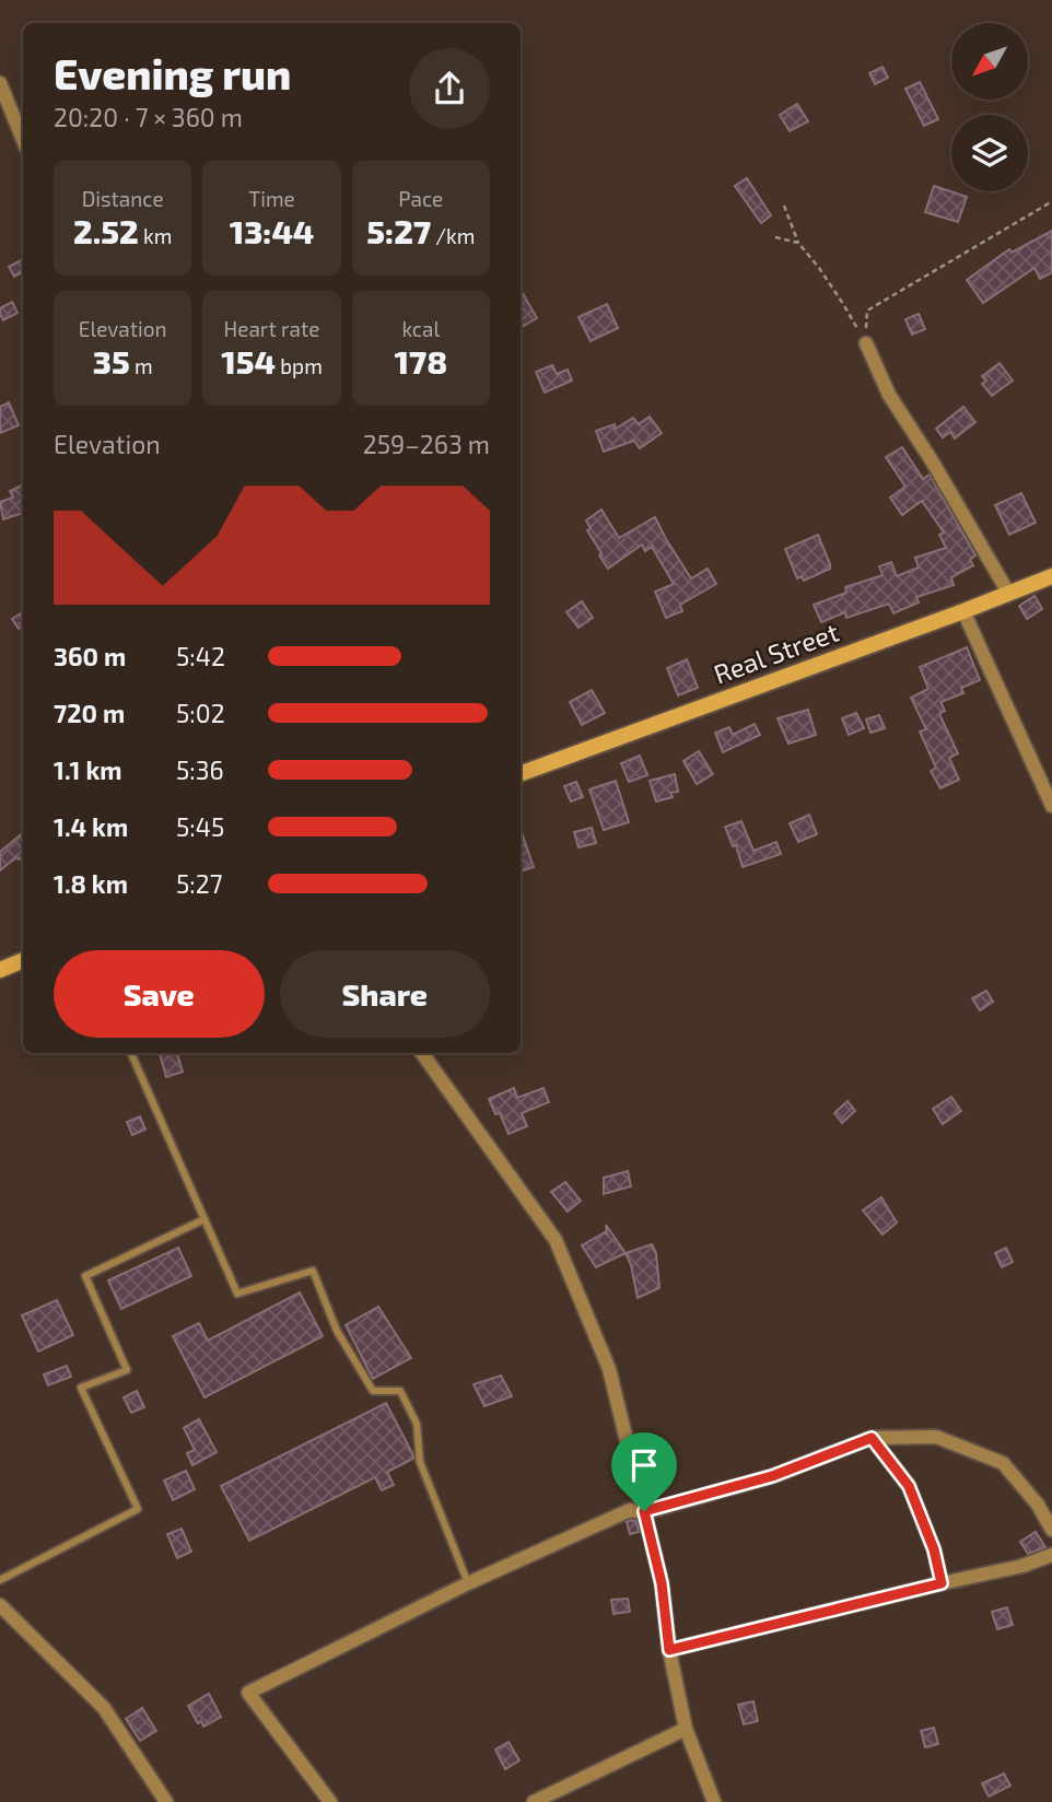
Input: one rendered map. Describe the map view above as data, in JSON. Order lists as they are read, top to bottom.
{
  "streets": {
    "main road": ["Real Street"]
  },
  "north": "bottom left",
  "page": {
    "heading": ["Evening run", "20:20 · 7 × 360 m"],
    "stats": [
      ["Distance", "2.52 km"],
      ["Time", "13:44"],
      ["Pace", "5:27 /km"],
      ["Elevation", "35 m"],
      ["Heart rate", "154 bpm"],
      ["kcal", "178"]
    ],
    "chart": ["Elevation", "259–263 m"],
    "list": [
      {
        "name": "360 m",
        "note": "5:42"
      },
      {
        "name": "720 m",
        "note": "5:02"
      },
      {
        "name": "1.1 km",
        "note": "5:36"
      },
      {
        "name": "1.4 km",
        "note": "5:45"
      },
      {
        "name": "1.8 km",
        "note": "5:27"
      }
    ],
    "buttons": ["Save", "Share"]
  }
}
